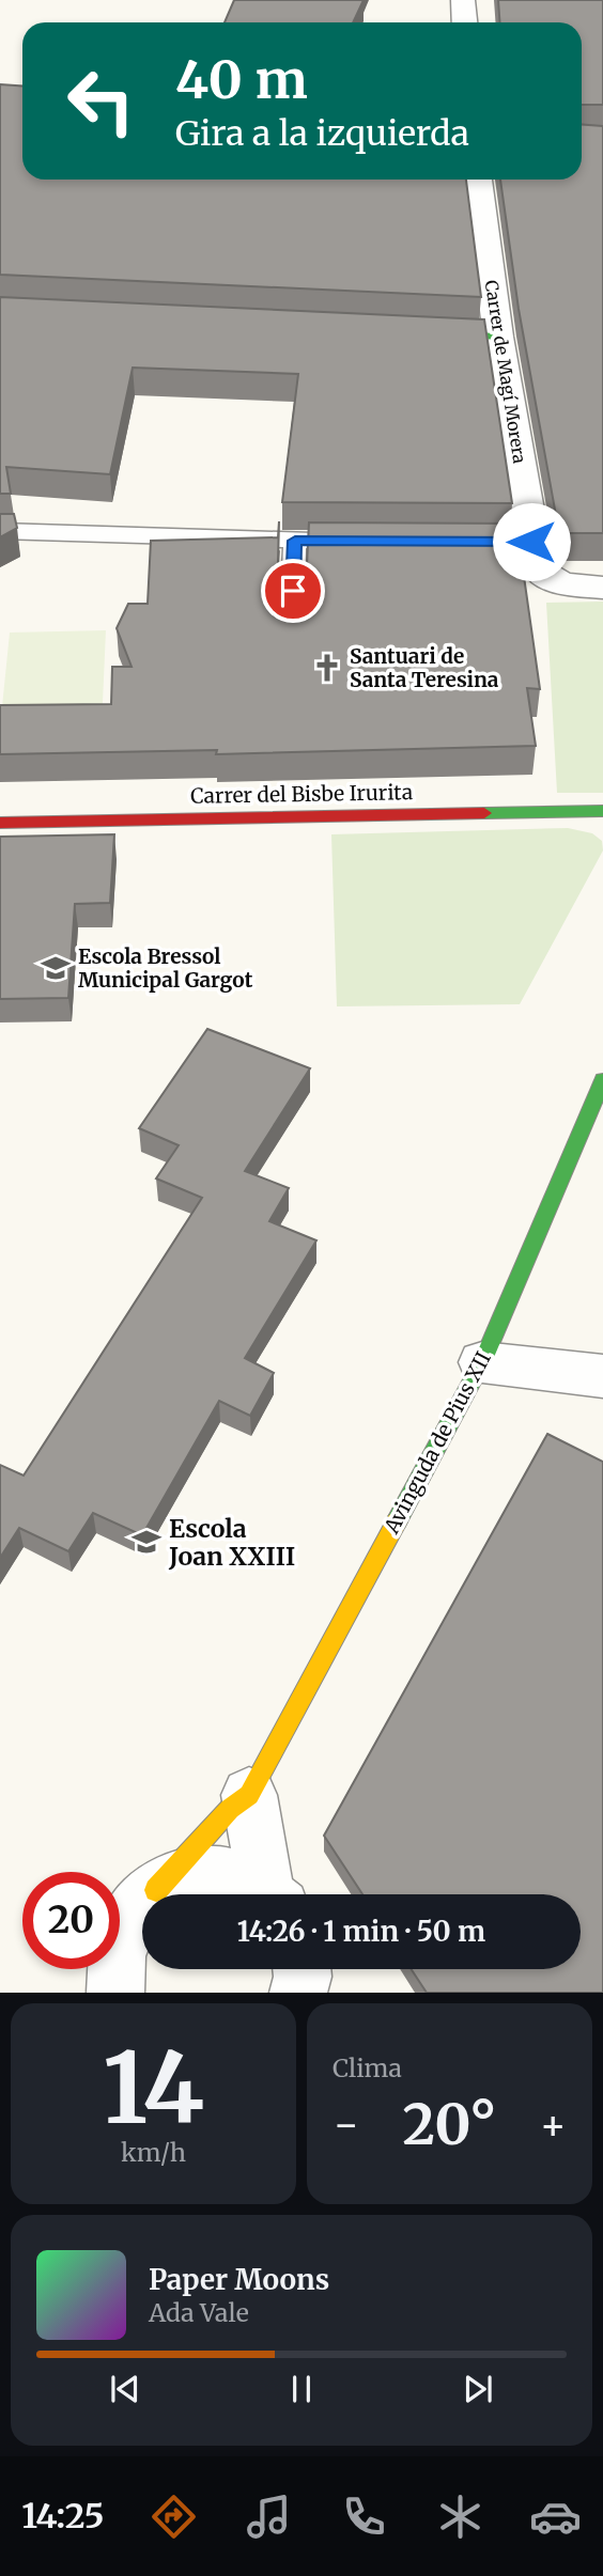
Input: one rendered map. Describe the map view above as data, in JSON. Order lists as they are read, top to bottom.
{
  "streets": {
    "street": ["Carrer de Magí Morera", "Carrer del Bisbe Irurita", "Avinguda de Pius XII"]
  },
  "places": {
    "church": ["Santuari de Santa Teresina"],
    "school or university": ["Escola Bressol Municipal Gargot", "Escola Joan XXIII"]
  },
  "page": {
    "turn": ["40 m", "Gira a la izquierda"],
    "limit": "20",
    "trip": "14:26 · 1 min · 50 m",
    "tile": [
      ["14", "km/h"],
      "Clima"
    ],
    "heat": ["−", "20°", "+"],
    "song": ["Paper Moons", "Ada Vale"],
    "tabs": "14:25"
  }
}
